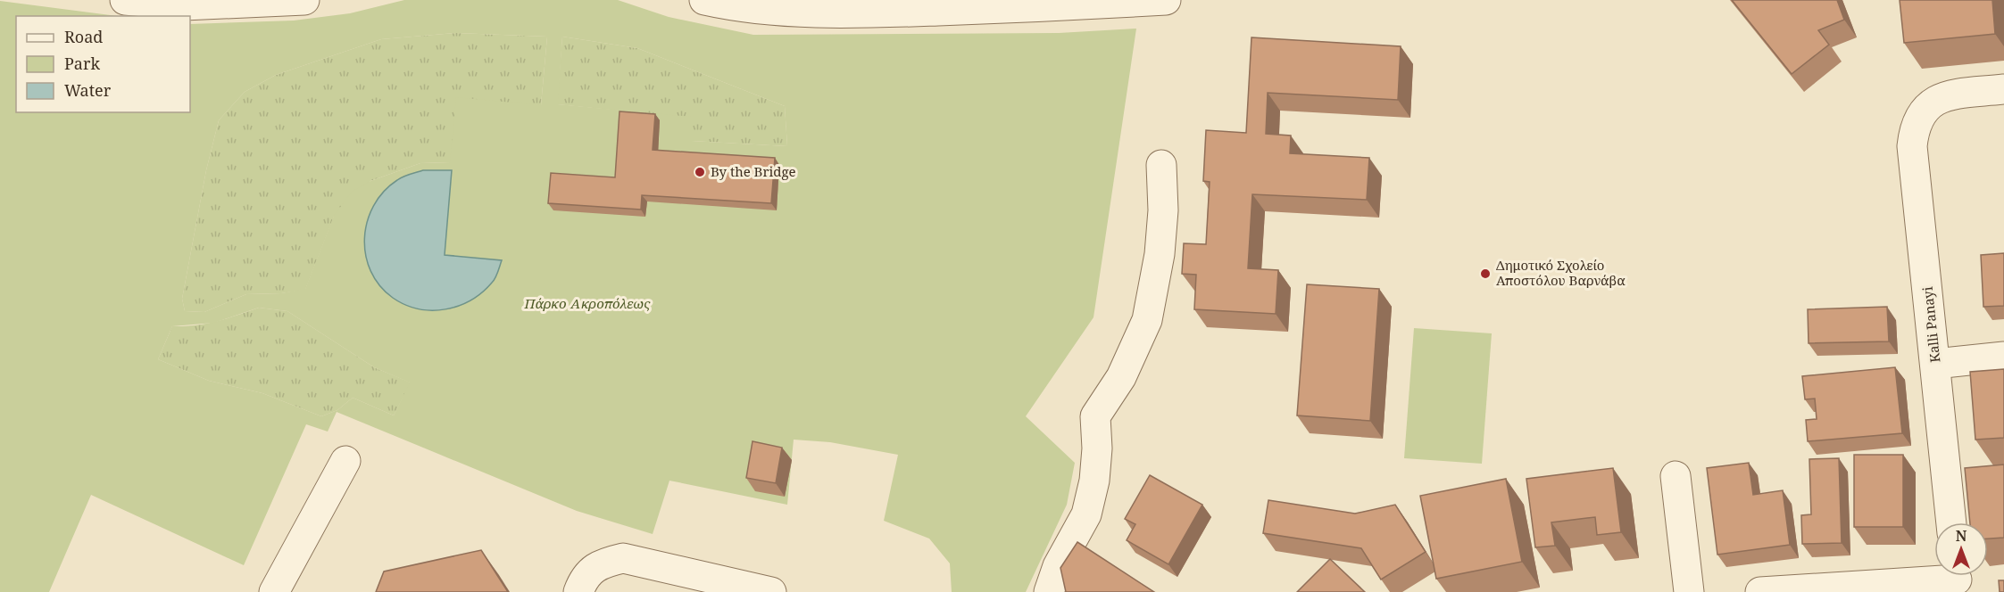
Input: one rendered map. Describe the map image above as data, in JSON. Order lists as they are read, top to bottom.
{
  "streets": {
    "street": ["Kalli Panayi"]
  },
  "parks": ["Πάρκο Ακροπόλεως"],
  "places": ["By the Bridge", "Δημοτικό Σχολείο Αποστόλου Βαρνάβα"],
  "legend": ["Road", "Park", "Water"],
  "north": "top"
}
